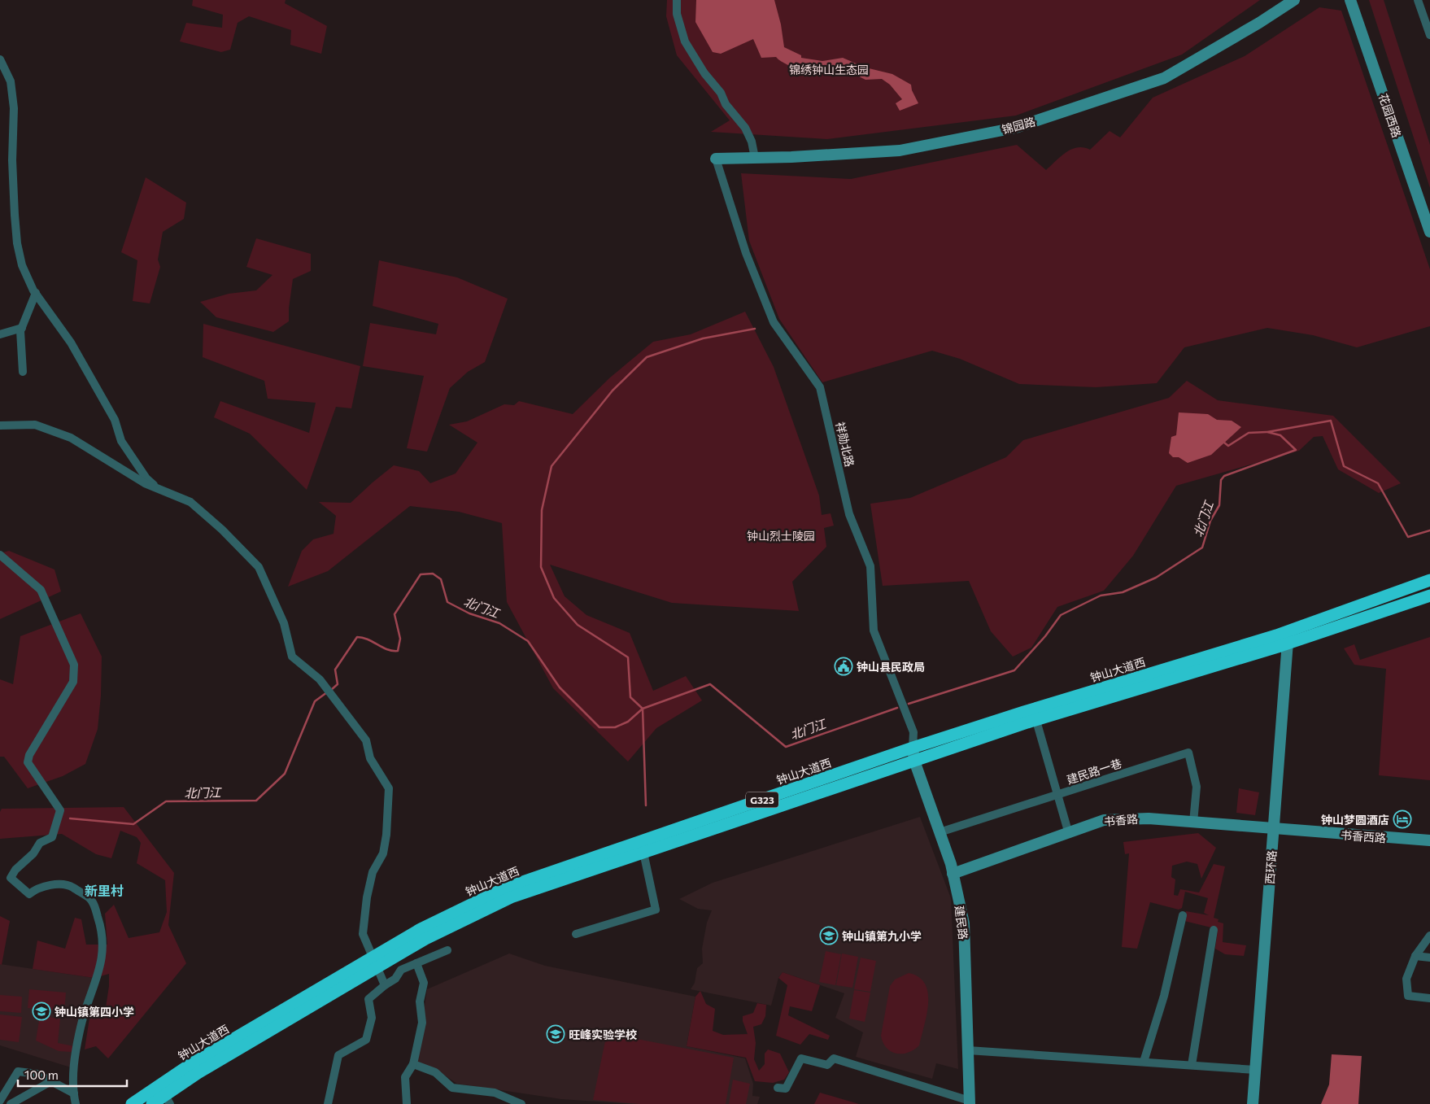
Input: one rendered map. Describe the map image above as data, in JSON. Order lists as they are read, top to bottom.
{
  "streets": {
    "highway": ["钟山大道西", "G323"],
    "street": [
      "花园西路",
      "锦园路",
      "祥勋北路",
      "建民路一巷",
      "书香路",
      "书香西路",
      "西环路",
      "建民路"
    ]
  },
  "crossings": [
    ["锦园路", "祥勋北路"],
    ["祥勋北路", "钟山大道西"],
    ["祥勋北路", "建民路"],
    ["钟山大道西", "西环路"],
    ["钟山大道西", "建民路"],
    ["建民路一巷", "书香路"],
    ["建民路一巷", "建民路"],
    ["书香路", "书香西路"],
    ["书香路", "西环路"],
    ["书香路", "建民路"],
    ["书香西路", "西环路"]
  ],
  "districts": ["新里村"],
  "water": ["北门江"],
  "parks": ["锦绣钟山生态园", "钟山烈士陵园"],
  "places": {
    "public building": ["钟山县民政局"],
    "hotel": ["钟山梦圆酒店"],
    "school or university": ["钟山镇第九小学", "钟山镇第四小学", "旺峰实验学校"]
  },
  "scale_bar": "100 m"
}
